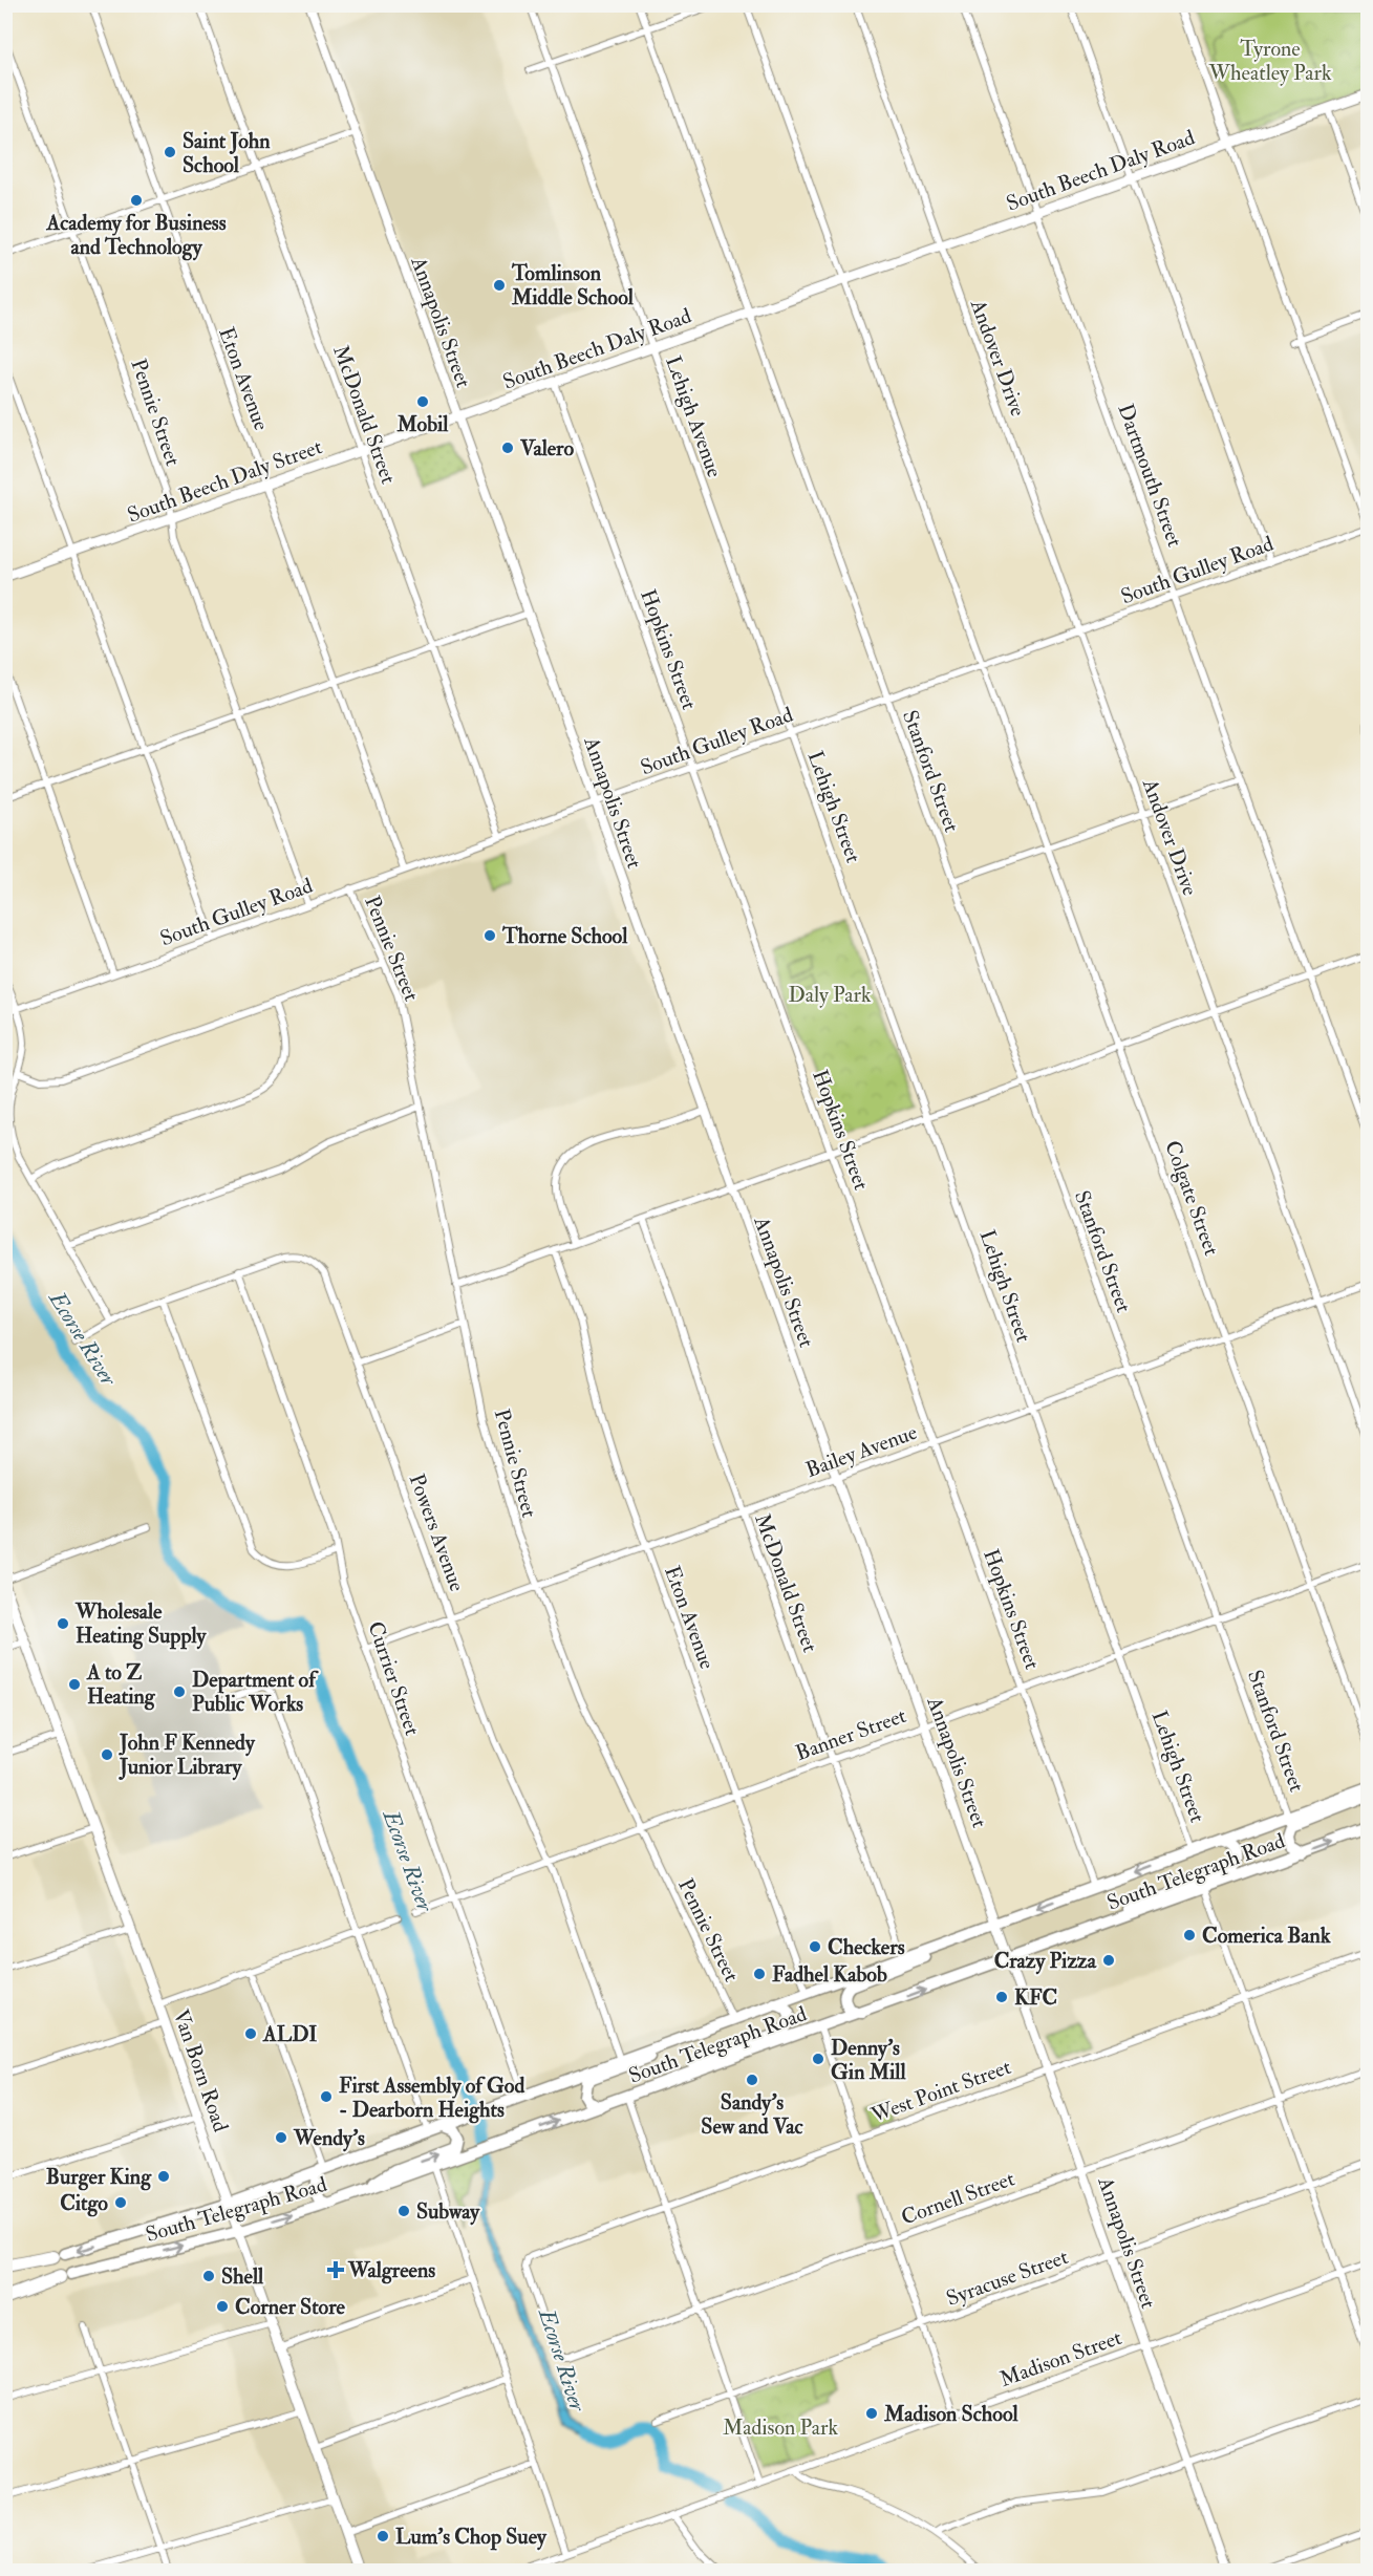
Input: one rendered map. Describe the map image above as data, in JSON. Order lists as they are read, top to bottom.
{
  "streets": {
    "main road": [
      "South Beech Daly Road",
      "South Beech Daly Street",
      "South Telegraph Road",
      "Van Born Road"
    ],
    "street": [
      "Annapolis Street",
      "Andover Drive",
      "Eton Avenue",
      "Pennie Street",
      "McDonald Street",
      "Lehigh Avenue",
      "Dartmouth Street",
      "South Gulley Road",
      "Hopkins Street",
      "Stanford Street",
      "Lehigh Street",
      "Colgate Street",
      "Bailey Avenue",
      "Powers Avenue",
      "Currier Street",
      "Banner Street",
      "West Point Street",
      "Cornell Street",
      "Syracuse Street",
      "Madison Street"
    ]
  },
  "crossings": [
    ["South Beech Daly Road", "Annapolis Street"],
    ["South Beech Daly Road", "Andover Drive"],
    ["South Beech Daly Road", "Lehigh Avenue"],
    ["South Beech Daly Road", "Dartmouth Street"],
    ["South Beech Daly Road", "South Beech Daly Street"],
    ["South Beech Daly Road", "Hopkins Street"],
    ["South Beech Daly Road", "Stanford Street"],
    ["South Beech Daly Road", "Colgate Street"],
    ["Annapolis Street", "South Beech Daly Street"],
    ["Annapolis Street", "South Gulley Road"],
    ["Annapolis Street", "Bailey Avenue"],
    ["Annapolis Street", "Banner Street"],
    ["Annapolis Street", "South Telegraph Road"],
    ["Annapolis Street", "West Point Street"],
    ["Annapolis Street", "Cornell Street"],
    ["Annapolis Street", "Syracuse Street"],
    ["Annapolis Street", "Madison Street"],
    ["Andover Drive", "South Gulley Road"],
    ["Andover Drive", "Bailey Avenue"],
    ["Eton Avenue", "South Beech Daly Street"],
    ["Eton Avenue", "South Gulley Road"],
    ["Eton Avenue", "Bailey Avenue"],
    ["Eton Avenue", "Banner Street"],
    ["Eton Avenue", "South Telegraph Road"],
    ["Pennie Street", "South Beech Daly Street"],
    ["Pennie Street", "South Gulley Road"],
    ["Pennie Street", "Bailey Avenue"],
    ["Pennie Street", "Banner Street"],
    ["Pennie Street", "South Telegraph Road"],
    ["McDonald Street", "South Beech Daly Street"],
    ["McDonald Street", "South Gulley Road"],
    ["McDonald Street", "Bailey Avenue"],
    ["McDonald Street", "Banner Street"],
    ["McDonald Street", "South Telegraph Road"],
    ["Lehigh Avenue", "South Gulley Road"],
    ["Lehigh Avenue", "Lehigh Street"],
    ["Dartmouth Street", "South Gulley Road"],
    ["South Gulley Road", "Hopkins Street"],
    ["South Gulley Road", "Stanford Street"],
    ["South Gulley Road", "Lehigh Street"],
    ["South Gulley Road", "Colgate Street"],
    ["Hopkins Street", "Bailey Avenue"],
    ["Hopkins Street", "Banner Street"],
    ["Hopkins Street", "South Telegraph Road"],
    ["Stanford Street", "Bailey Avenue"],
    ["Stanford Street", "Banner Street"],
    ["Stanford Street", "South Telegraph Road"],
    ["Lehigh Street", "Bailey Avenue"],
    ["Lehigh Street", "Banner Street"],
    ["Lehigh Street", "South Telegraph Road"],
    ["Colgate Street", "Bailey Avenue"],
    ["Colgate Street", "Banner Street"],
    ["Bailey Avenue", "Powers Avenue"],
    ["Bailey Avenue", "Currier Street"],
    ["Powers Avenue", "Currier Street"],
    ["Powers Avenue", "Banner Street"],
    ["Powers Avenue", "South Telegraph Road"],
    ["Currier Street", "Banner Street"],
    ["Currier Street", "South Telegraph Road"],
    ["South Telegraph Road", "Van Born Road"],
    ["West Point Street", "Cornell Street"]
  ],
  "water": ["Ecorse River"],
  "parks": ["Tyrone Wheatley Park", "Daly Park", "Madison Park"],
  "places": {
    "other": [
      "Saint John School",
      "Academy for Business and Technology",
      "Tomlinson Middle School",
      "Mobil",
      "Valero",
      "Thorne School",
      "Wholesale Heating Supply",
      "A to Z Heating",
      "Department of Public Works",
      "John F Kennedy Junior Library",
      "Comerica Bank",
      "Checkers",
      "Crazy Pizza",
      "Fadhel Kabob",
      "KFC",
      "ALDI",
      "Denny's Gin Mill",
      "Sandy's Sew and Vac",
      "First Assembly of God - Dearborn Heights",
      "Wendy's",
      "Burger King",
      "Citgo",
      "Subway",
      "Shell",
      "Corner Store",
      "Madison School",
      "Lum's Chop Suey"
    ],
    "health": ["Walgreens"]
  }
}
